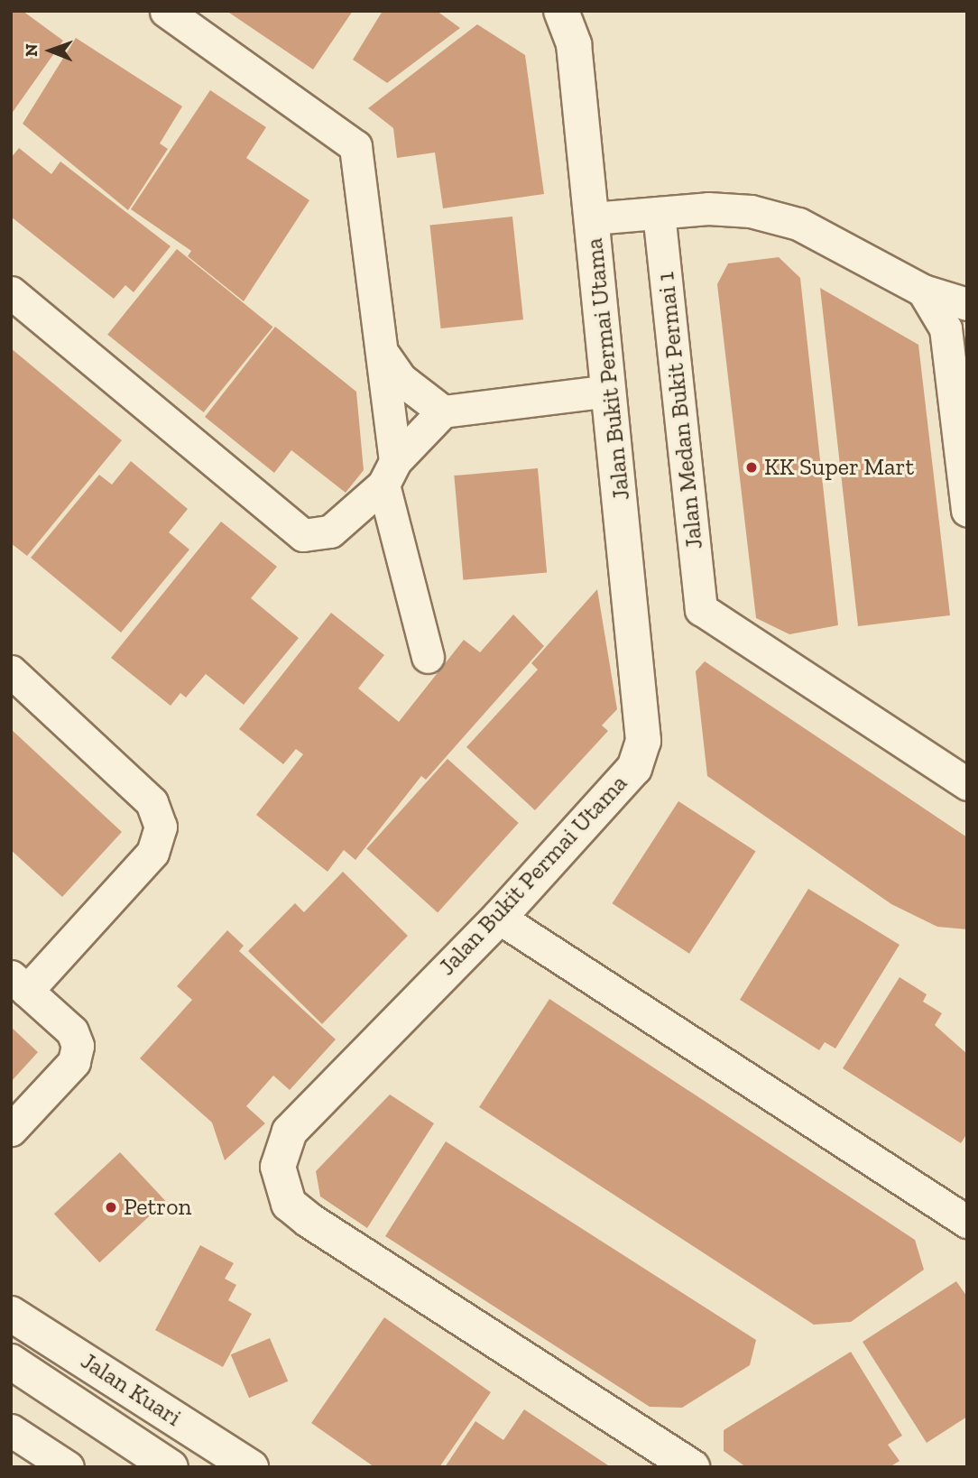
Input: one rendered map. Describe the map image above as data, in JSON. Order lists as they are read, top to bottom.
{
  "streets": {
    "street": ["Jalan Bukit Permai Utama", "Jalan Medan Bukit Permai 1", "Jalan Kuari"]
  },
  "places": ["KK Super Mart", "Petron"],
  "north": "left"
}
